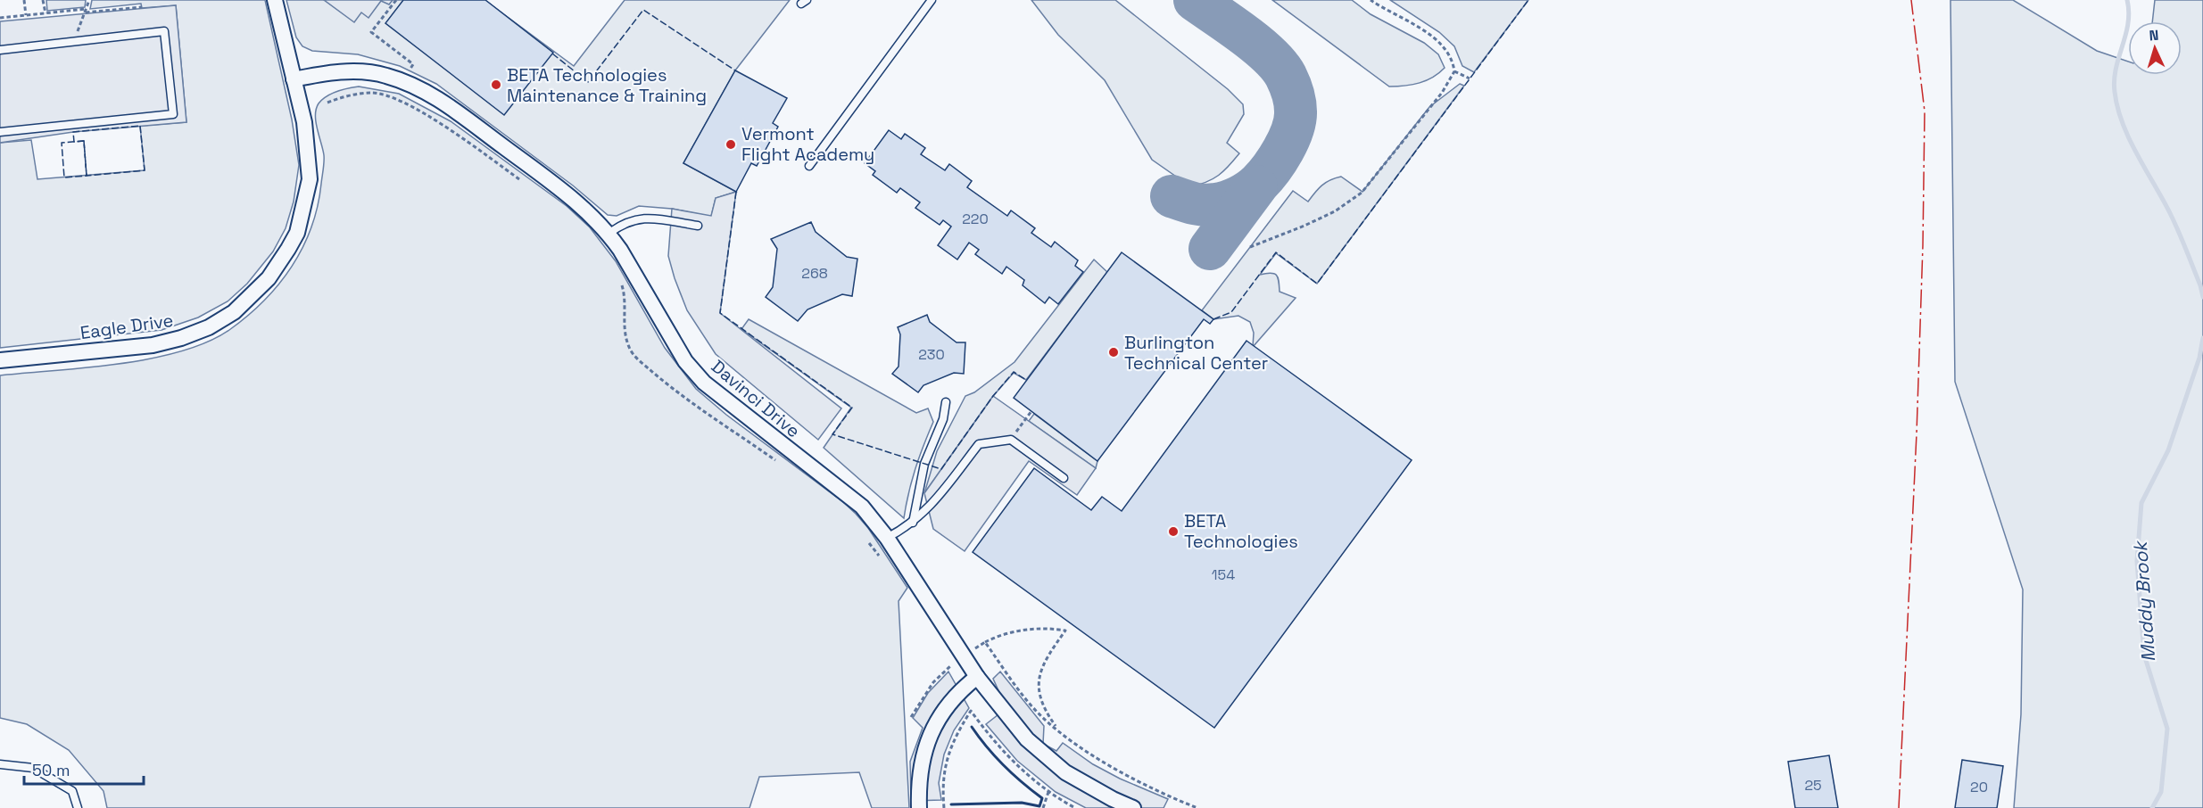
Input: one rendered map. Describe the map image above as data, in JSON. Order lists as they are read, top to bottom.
{
  "streets": {
    "street": ["Eagle Drive", "Davinci Drive"]
  },
  "crossings": [
    ["Eagle Drive", "Davinci Drive"]
  ],
  "water": ["Muddy Brook"],
  "places": [
    "BETA Technologies Maintenance & Training",
    "Vermont Flight Academy",
    "Burlington Technical Center",
    "BETA Technologies"
  ],
  "house_numbers": [
    "220",
    "268",
    "230",
    "154",
    "25",
    "20"
  ],
  "scale_bar": "50 m",
  "north": "top"
}
